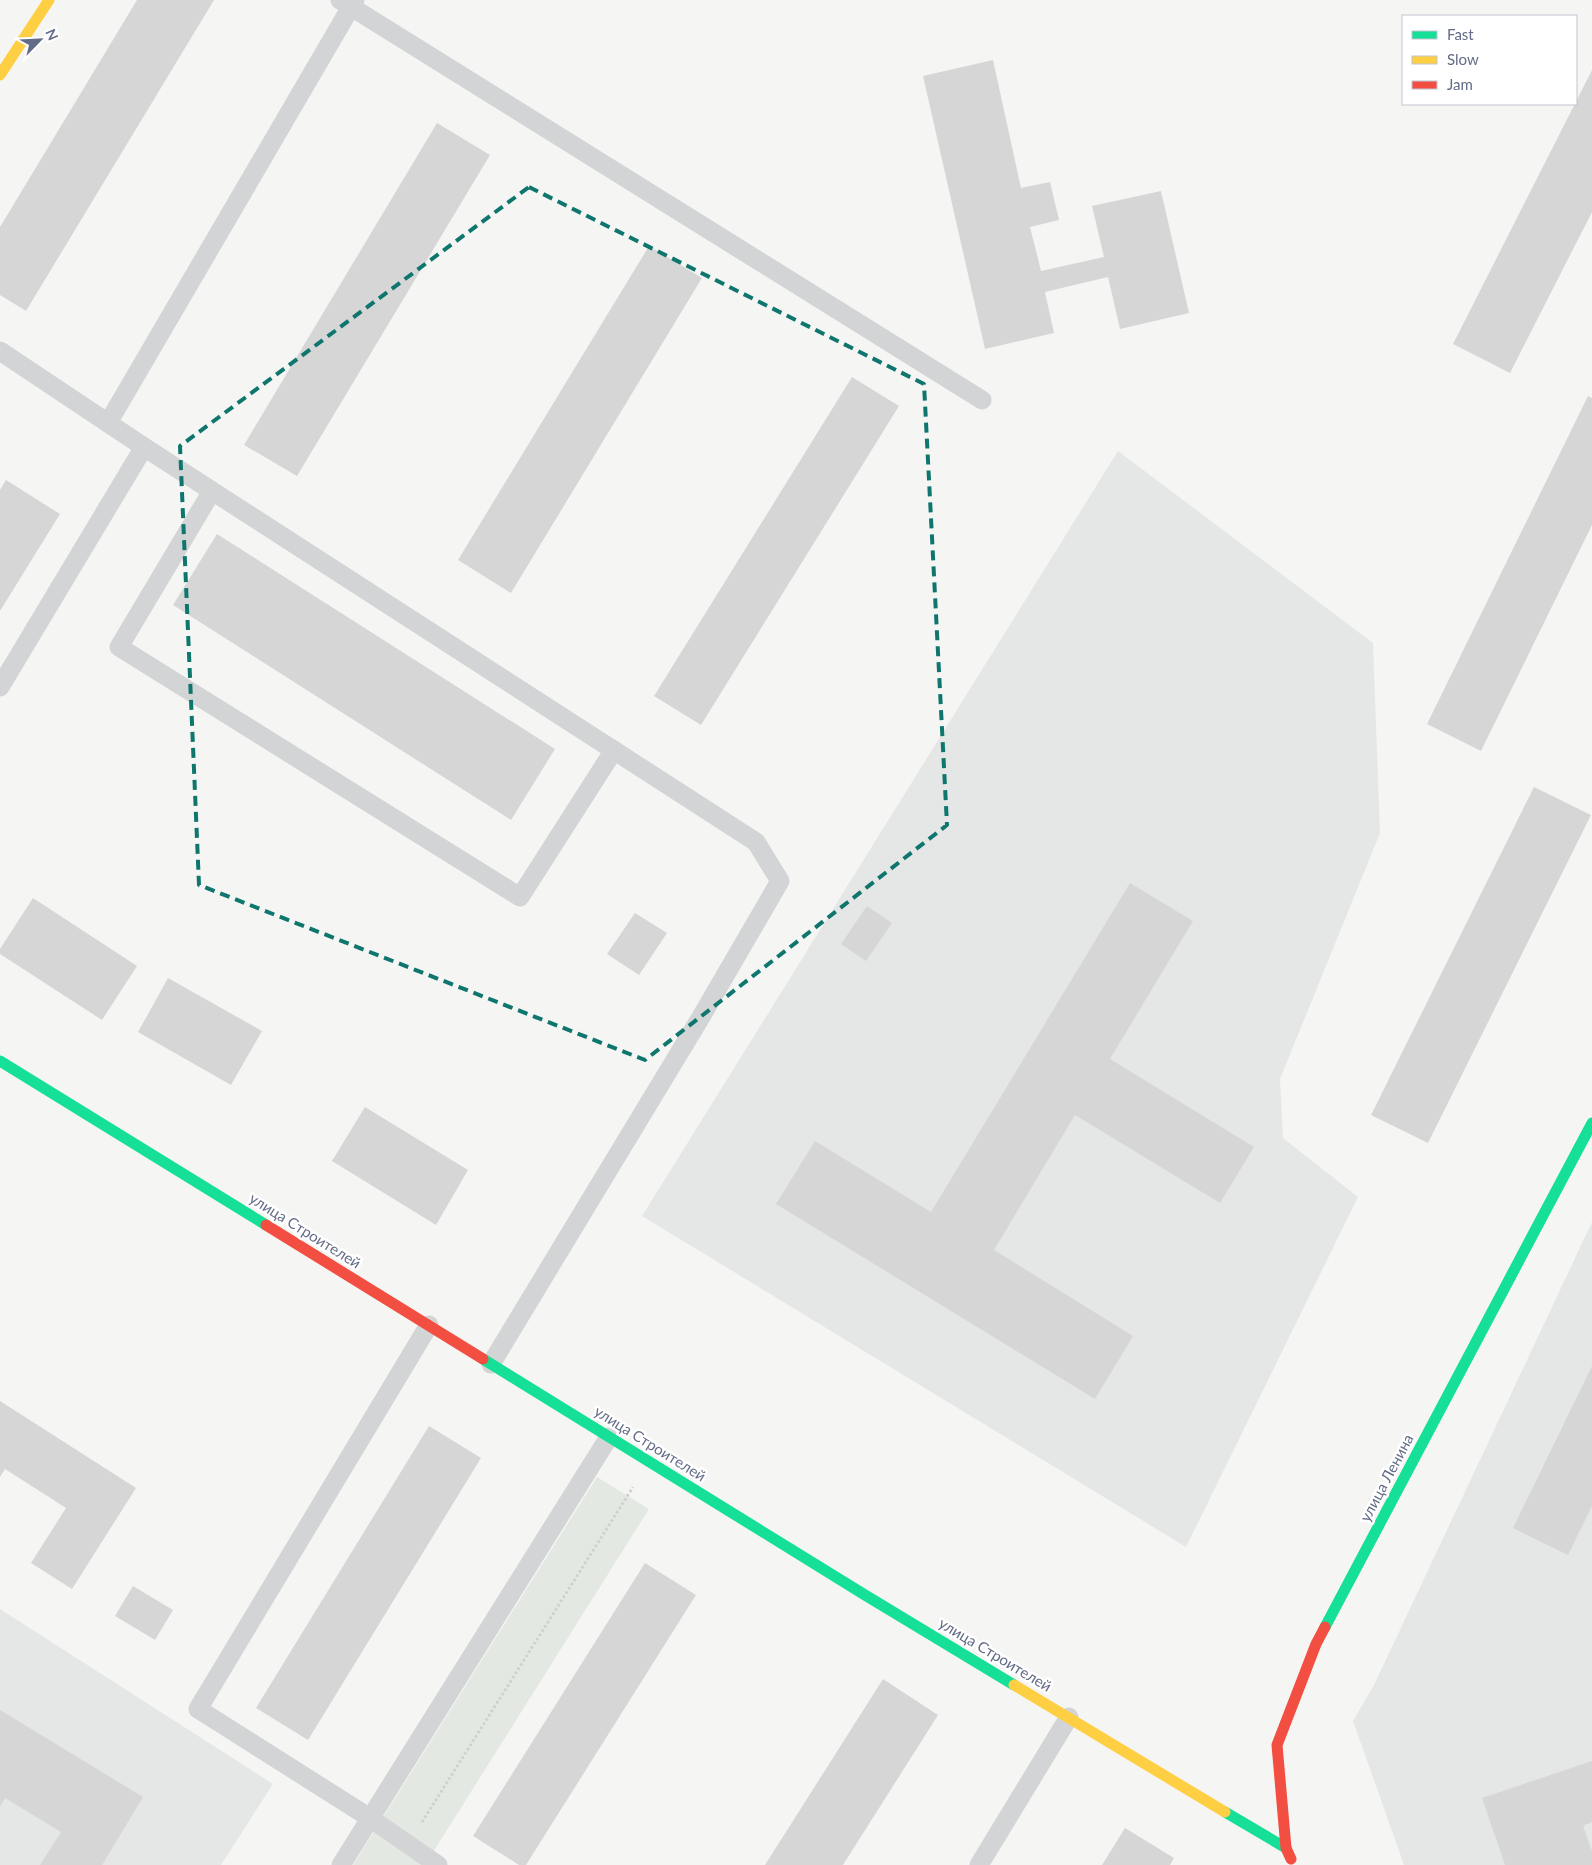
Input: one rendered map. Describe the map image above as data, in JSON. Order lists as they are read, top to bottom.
{
  "streets": {
    "street": ["улица Строителей", "улица Ленина"]
  },
  "crossings": [
    ["улица Строителей", "улица Ленина"]
  ],
  "legend": ["Fast", "Slow", "Jam"],
  "north": "top right"
}
